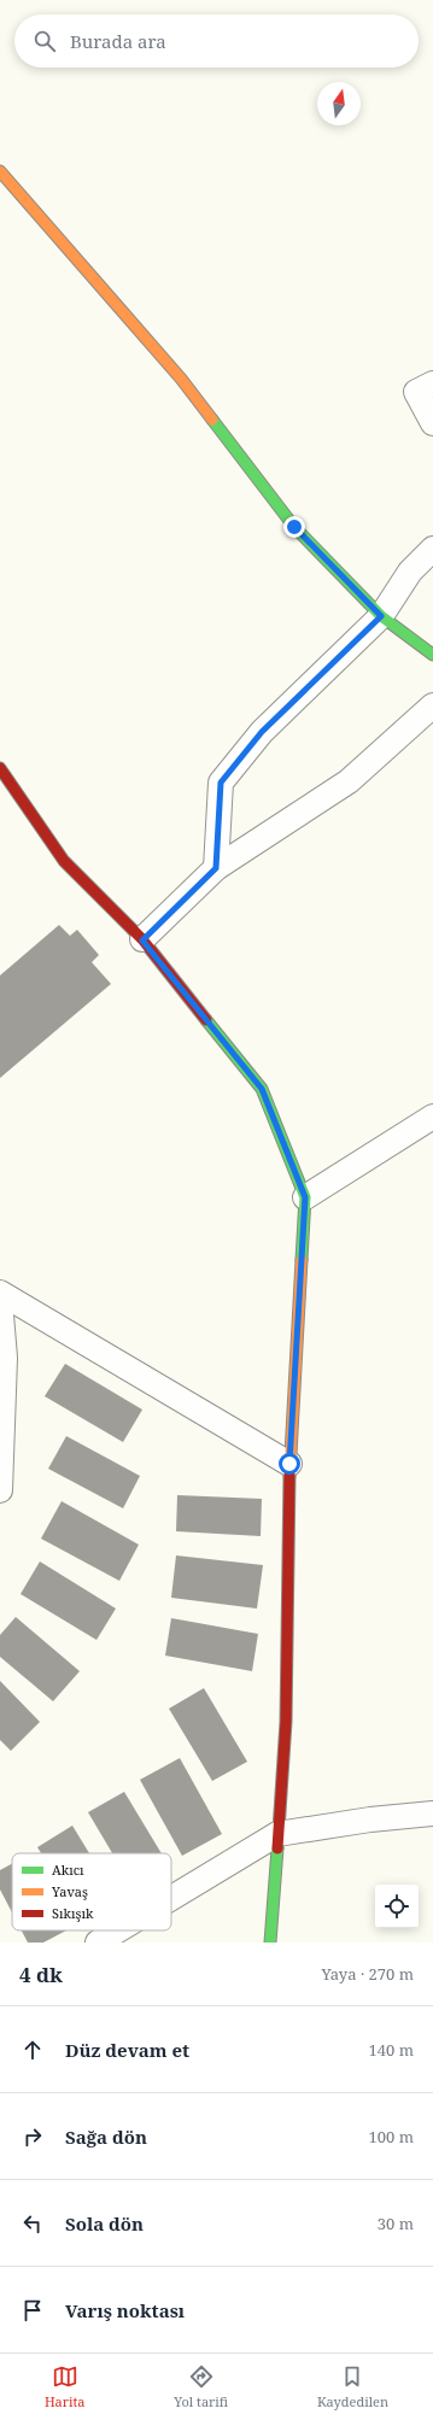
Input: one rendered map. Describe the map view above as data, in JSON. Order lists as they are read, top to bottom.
{
  "legend": ["Akıcı", "Yavaş", "Sıkışık"],
  "north": "top",
  "page": {
    "search": "Burada ara",
    "heading": ["4 dk", "Yaya · 270 m"],
    "list": [
      ["Düz devam et", "140 m"],
      ["Sağa dön", "100 m"],
      ["Sola dön", "30 m"],
      "Varış noktası"
    ],
    "nav": ["Harita", "Yol tarifi", "Kaydedilen"]
  }
}
